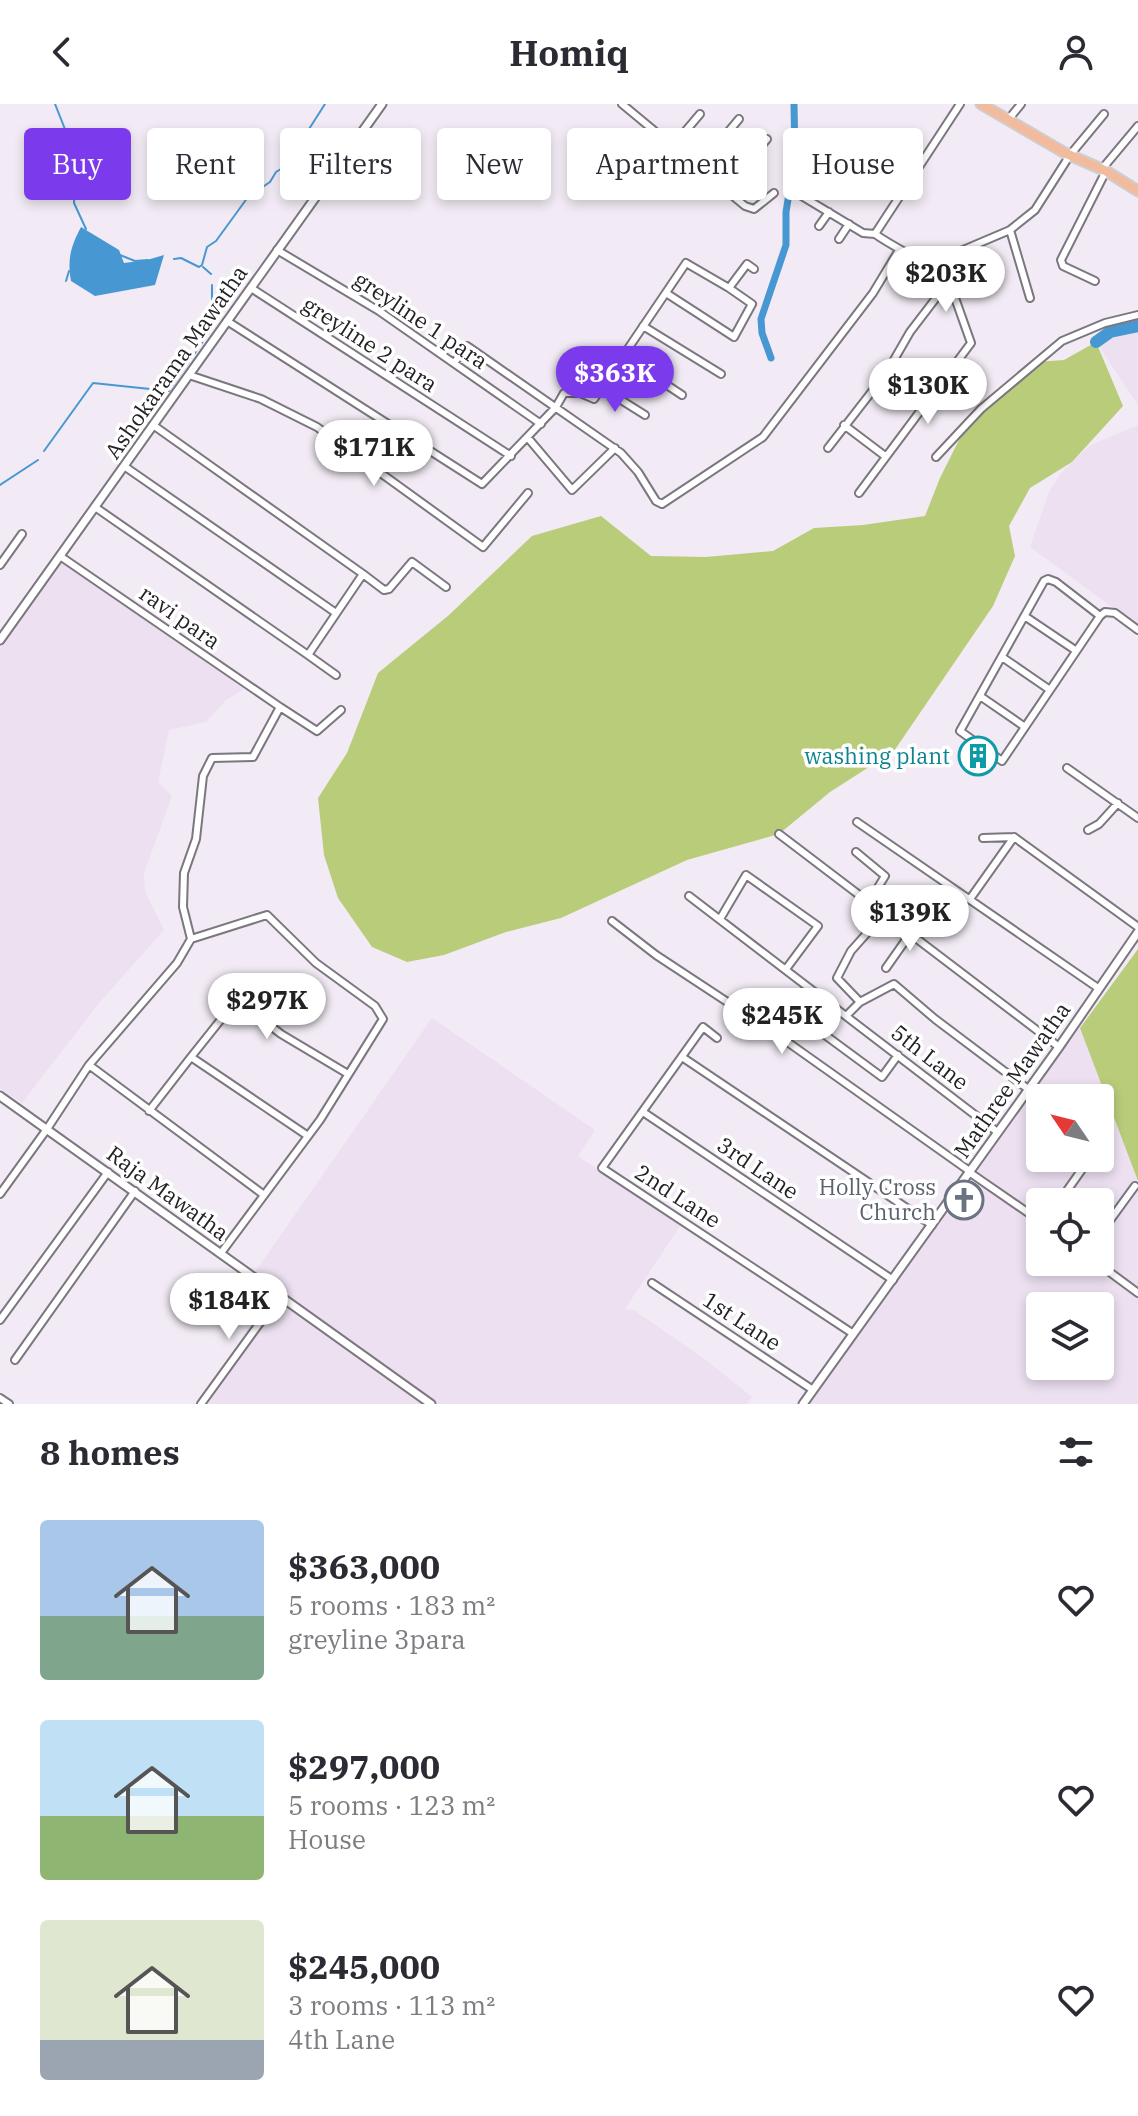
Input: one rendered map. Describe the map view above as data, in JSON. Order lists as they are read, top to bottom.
{
  "streets": {
    "street": [
      "greyline 1 para",
      "greyline 2 para",
      "Ashokarama Mawatha",
      "ravi para",
      "5th Lane",
      "Mathree Mawatha",
      "3rd Lane",
      "Raja Mawatha",
      "2nd Lane",
      "1st Lane"
    ]
  },
  "crossings": [
    ["greyline 1 para", "Ashokarama Mawatha"],
    ["greyline 2 para", "Ashokarama Mawatha"],
    ["Ashokarama Mawatha", "ravi para"],
    ["5th Lane", "Mathree Mawatha"],
    ["Mathree Mawatha", "3rd Lane"],
    ["Mathree Mawatha", "2nd Lane"],
    ["Mathree Mawatha", "1st Lane"],
    ["3rd Lane", "2nd Lane"]
  ],
  "places": {
    "building": ["washing plant"],
    "church": ["Holly Cross Church"]
  },
  "north": "top left",
  "page": {
    "header": "Homiq",
    "chip": [
      "Buy",
      "Rent",
      "Filters",
      "New",
      "Apartment",
      "House"
    ],
    "price": [
      "$203K",
      "$363K",
      "$130K",
      "$171K",
      "$139K",
      "$297K",
      "$245K",
      "$184K"
    ],
    "heading": "8 homes",
    "list": [
      {
        "name": "$363,000",
        "note": "5 rooms · 183 m² · greyline 3para"
      },
      {
        "name": "$297,000",
        "note": "5 rooms · 123 m² · House"
      },
      {
        "name": "$245,000",
        "note": "3 rooms · 113 m² · 4th Lane"
      }
    ]
  }
}
